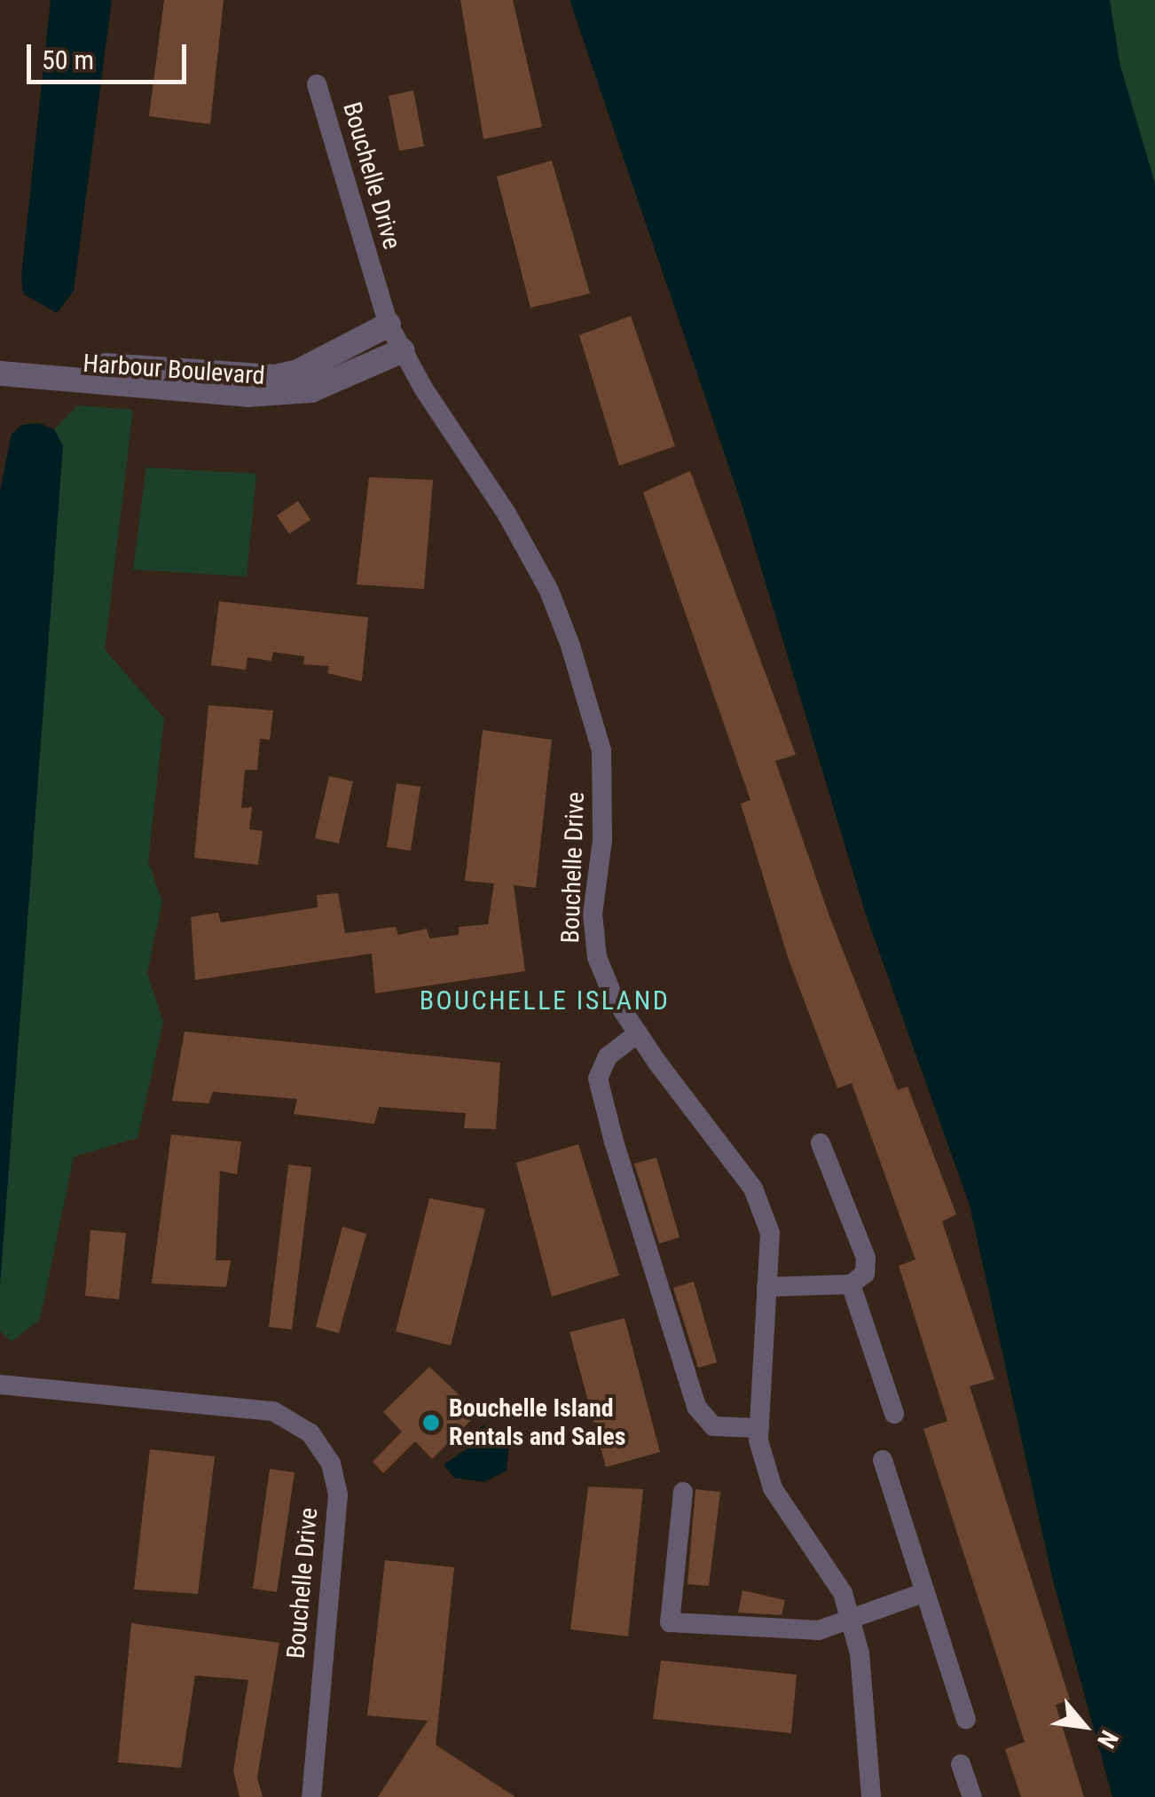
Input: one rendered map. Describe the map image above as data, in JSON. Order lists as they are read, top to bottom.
{
  "streets": {
    "street": ["Bouchelle Drive", "Harbour Boulevard"]
  },
  "crossings": [
    ["Bouchelle Drive", "Harbour Boulevard"]
  ],
  "districts": ["BOUCHELLE ISLAND"],
  "places": ["Bouchelle Island Rentals and Sales"],
  "scale_bar": "50 m",
  "north": "bottom right"
}
